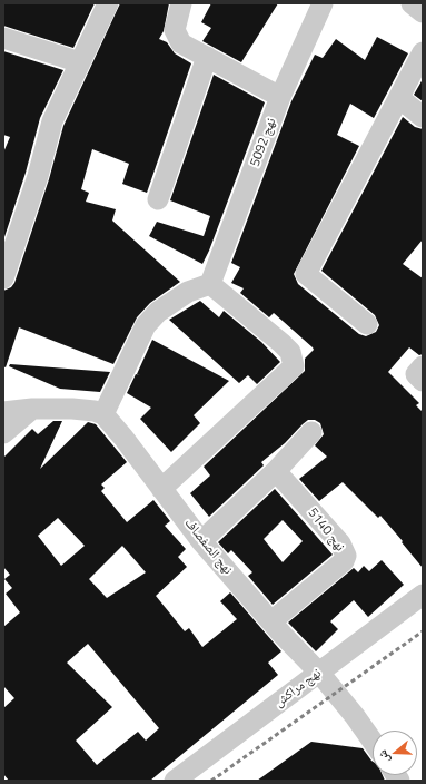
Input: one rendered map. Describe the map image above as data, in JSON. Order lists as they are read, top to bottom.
{
  "streets": {
    "street": [
      "نهج 5092",
      "نهج 5140",
      "نهج الصفصاف",
      "نهج مراكش"
    ]
  },
  "crossings": [
    ["نهج 5140", "نهج الصفصاف"],
    ["نهج الصفصاف", "نهج مراكش"]
  ],
  "north": "left"
}
